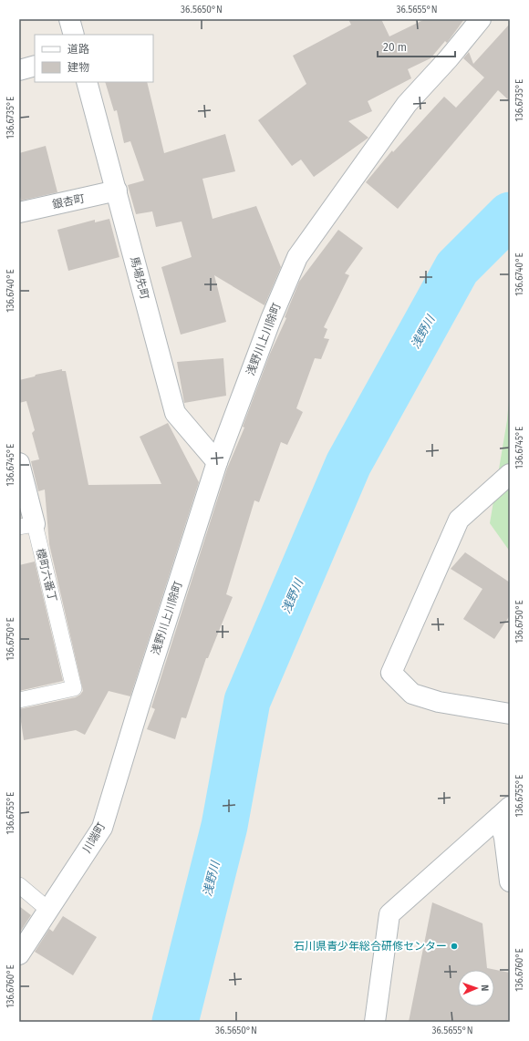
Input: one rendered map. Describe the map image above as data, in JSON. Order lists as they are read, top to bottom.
{
  "streets": {
    "street": [
      "銀杏町",
      "馬場先町",
      "浅野川上川除町",
      "櫻町六番丁",
      "川端町"
    ]
  },
  "crossings": [
    ["銀杏町", "馬場先町"],
    ["馬場先町", "浅野川上川除町"],
    ["浅野川上川除町", "川端町"]
  ],
  "water": ["浅野川"],
  "places": ["石川県青少年総合研修センター"],
  "legend": ["道路", "建物"],
  "scale_bar": "20 m",
  "north": "right",
  "coordinates": [
    "36.5650°N",
    "36.5655°N",
    "136.6735°E",
    "136.6740°E",
    "136.6745°E",
    "136.6750°E",
    "136.6755°E",
    "136.6760°E"
  ]
}
